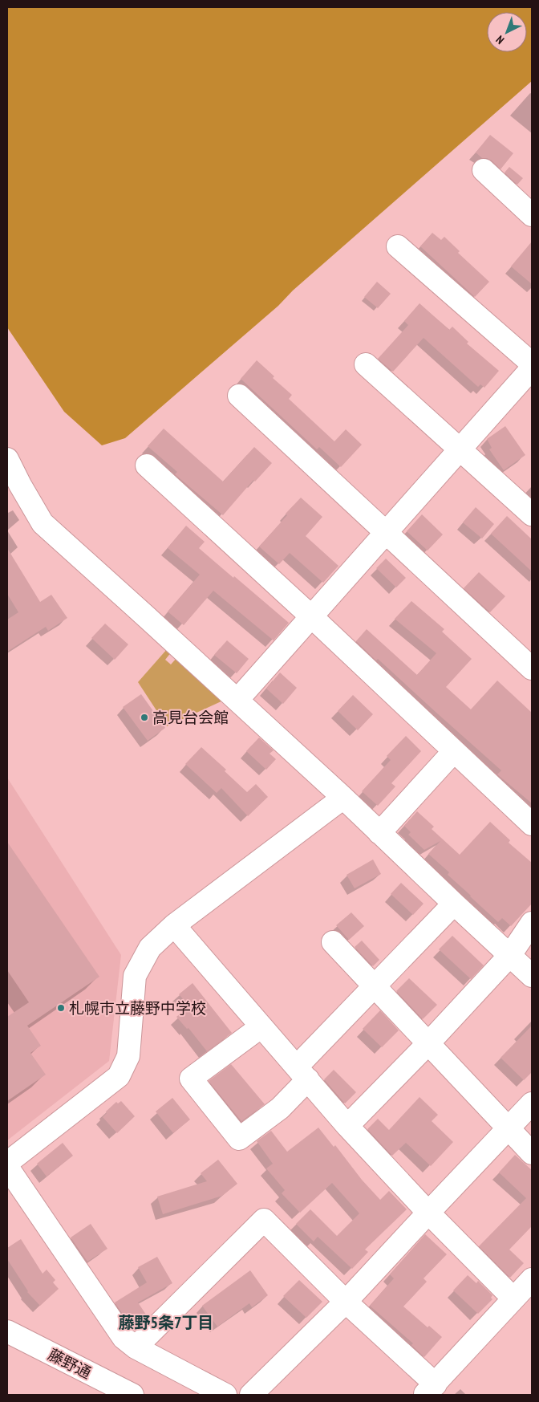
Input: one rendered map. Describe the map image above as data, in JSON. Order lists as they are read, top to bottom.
{
  "streets": {
    "street": ["藤野通"]
  },
  "districts": ["藤野5条7丁目"],
  "places": ["高見台会館", "札幌市立藤野中学校"],
  "north": "bottom left"
}
